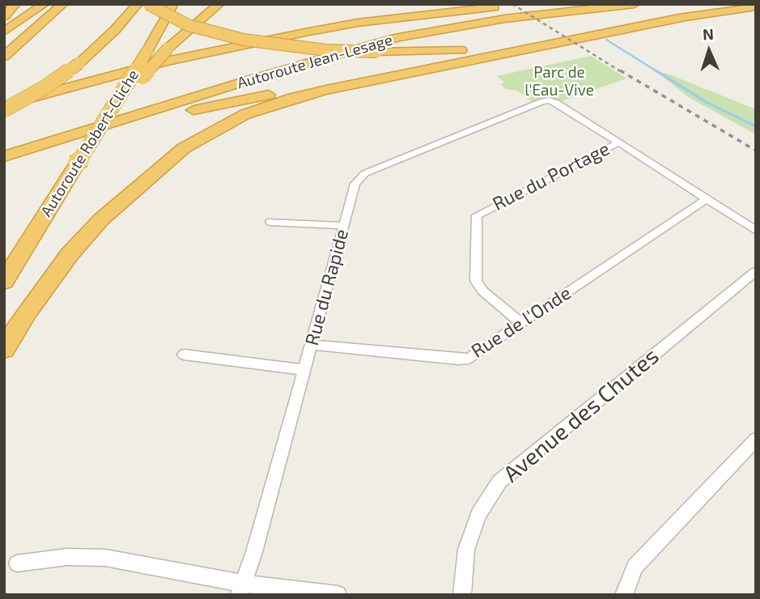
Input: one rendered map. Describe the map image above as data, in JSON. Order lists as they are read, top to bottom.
{
  "streets": {
    "highway": ["Autoroute Jean-Lesage", "Autoroute Robert-Cliche"],
    "street": [
      "Rue du Portage",
      "Rue du Rapide",
      "Rue de l'Onde",
      "Avenue des Chutes"
    ]
  },
  "crossings": [
    ["Rue du Portage", "Rue du Rapide"],
    ["Rue du Portage", "Rue de l'Onde"],
    ["Rue du Rapide", "Rue de l'Onde"]
  ],
  "parks": ["Parc de l'Eau-Vive"],
  "north": "top"
}
